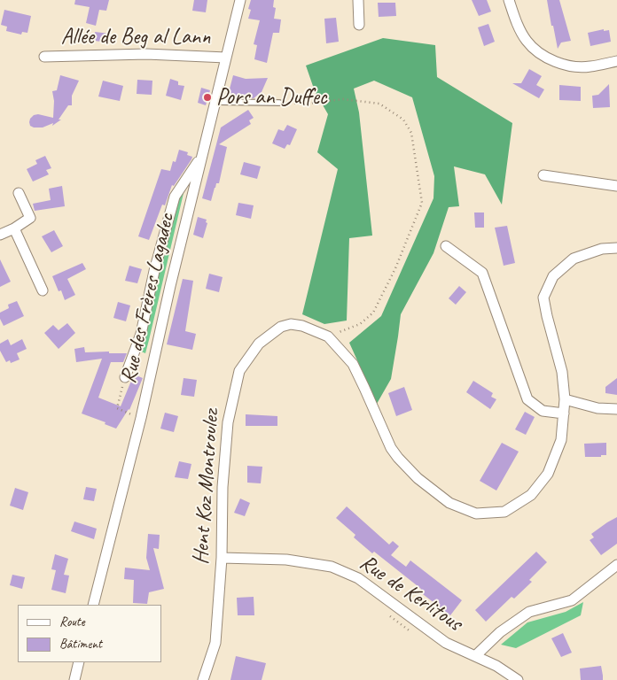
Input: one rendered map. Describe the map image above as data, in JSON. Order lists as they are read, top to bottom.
{
  "streets": {
    "street": [
      "Allée de Beg al Lann",
      "Rue des Frères Lagadec",
      "Hent Koz Montroulez",
      "Rue de Kerlitous"
    ]
  },
  "crossings": [
    ["Allée de Beg al Lann", "Rue des Frères Lagadec"],
    ["Hent Koz Montroulez", "Rue de Kerlitous"]
  ],
  "places": ["Pors an Duffec"],
  "legend": ["Route", "Bâtiment"]
}
